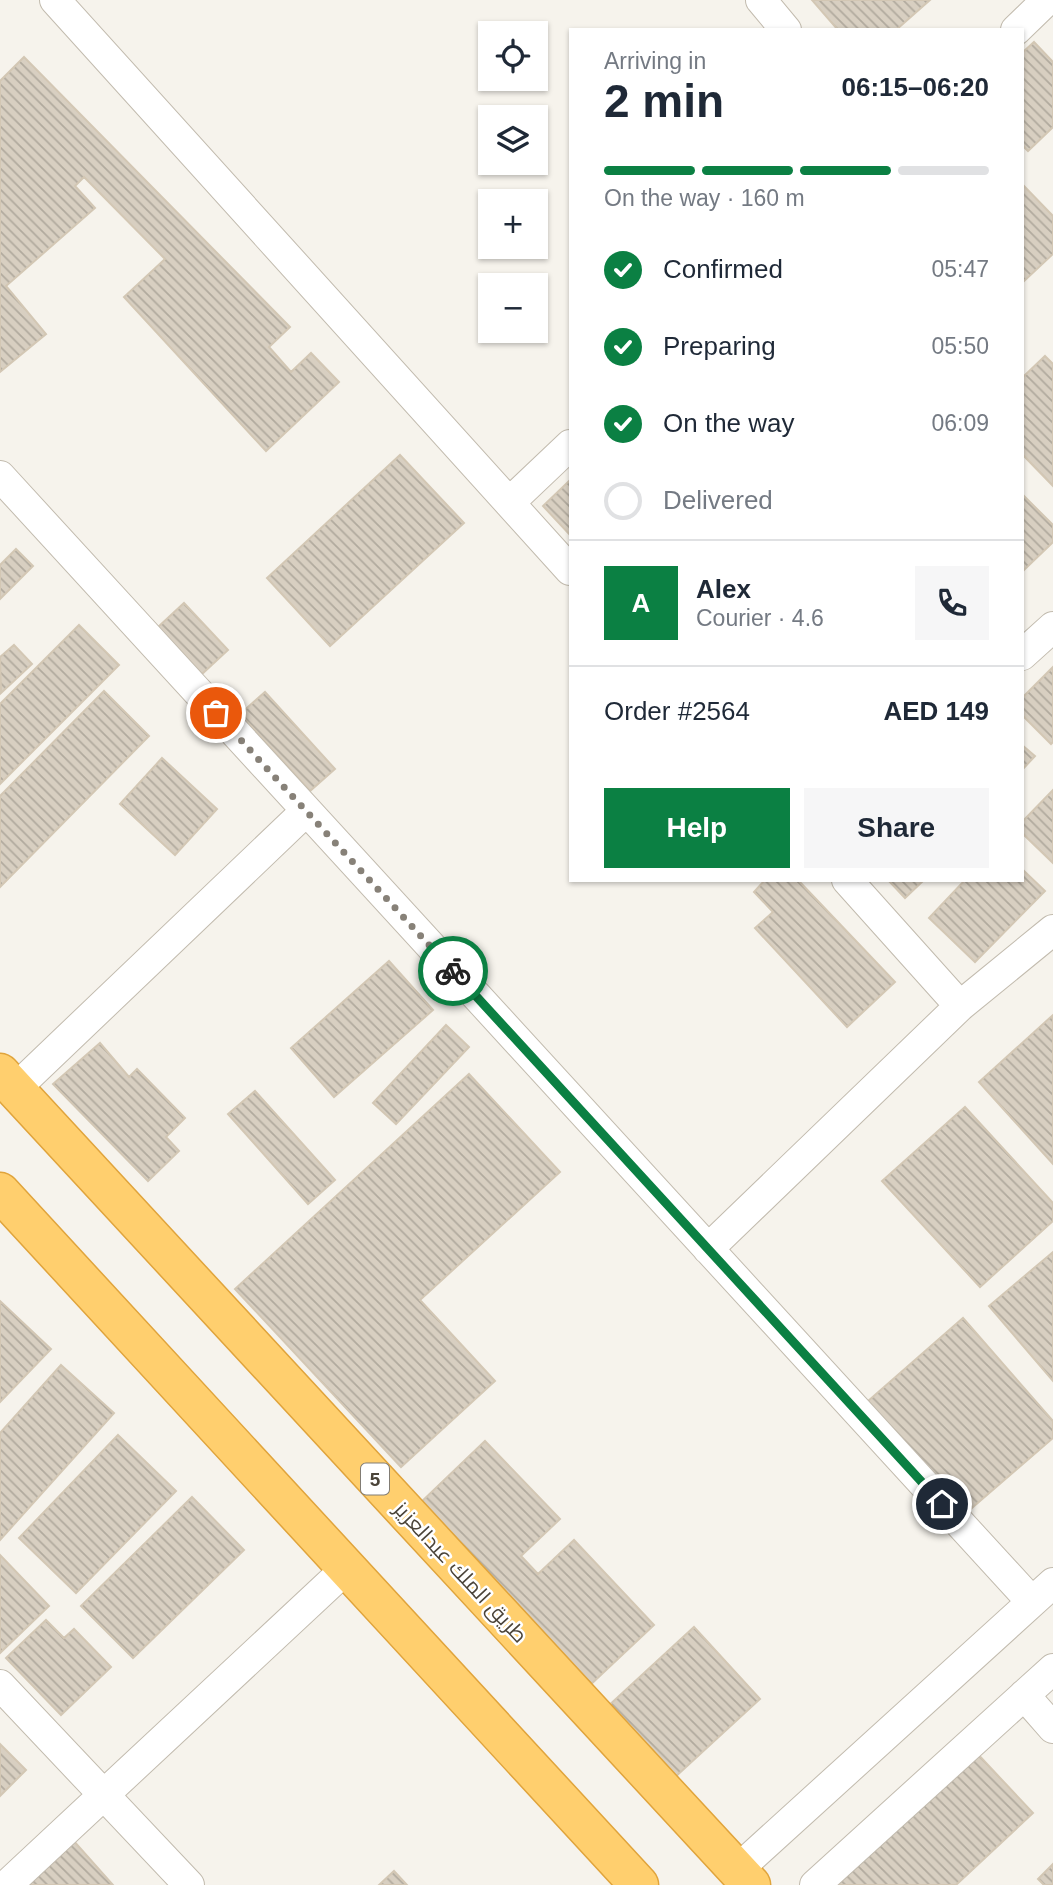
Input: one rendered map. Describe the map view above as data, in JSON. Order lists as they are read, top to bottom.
{
  "streets": {
    "highway": ["5", "طريق الملك عبدالعزيز"]
  },
  "page": {
    "map_buttons": ["+", "−"],
    "heading": ["2 min", "Arriving in", "06:15–06:20"],
    "panel": [
      "Alex",
      "Courier · 4.6",
      "Order #2564",
      "AED 149"
    ],
    "bar": "On the way · 160 m",
    "list": [
      ["Confirmed", "05:47"],
      ["Preparing", "05:50"],
      ["On the way", "06:09"],
      "Delivered"
    ],
    "round": "A",
    "buttons": ["Help", "Share"]
  }
}
